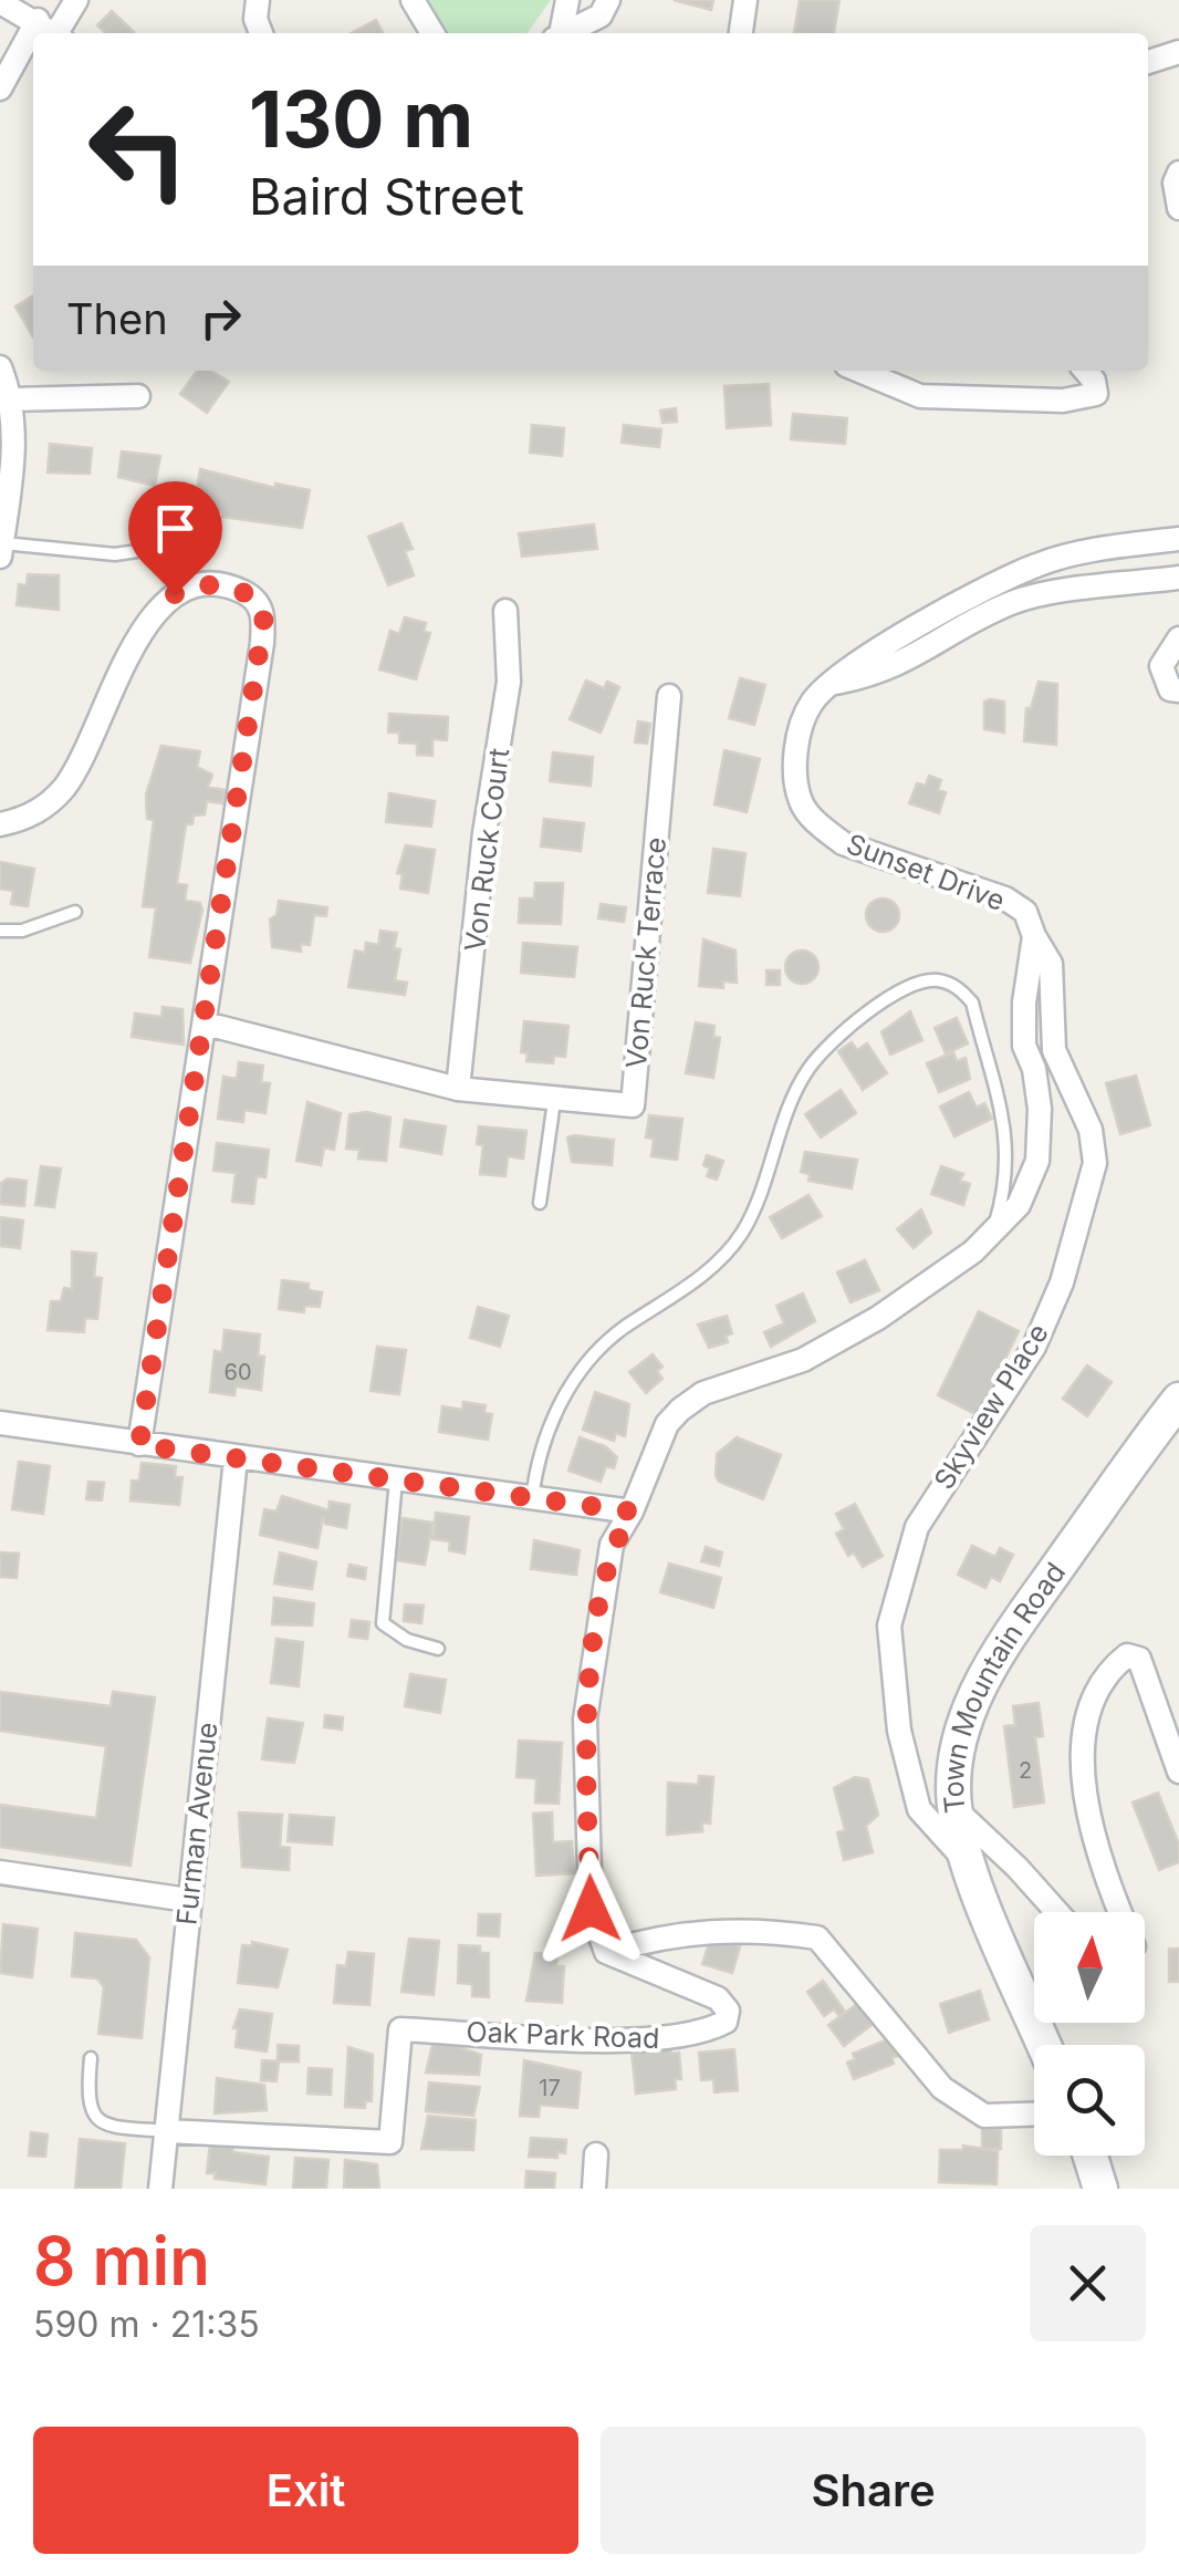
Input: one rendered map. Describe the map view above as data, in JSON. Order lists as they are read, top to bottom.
{
  "streets": {
    "main road": ["Town Mountain Road"],
    "street": [
      "Von Ruck Court",
      "Sunset Drive",
      "Von Ruck Terrace",
      "Skyview Place",
      "Furman Avenue",
      "Oak Park Road"
    ]
  },
  "crossings": [
    ["Von Ruck Court", "Von Ruck Terrace"],
    ["Sunset Drive", "Skyview Place"],
    ["Skyview Place", "Town Mountain Road"],
    ["Furman Avenue", "Oak Park Road"]
  ],
  "house_numbers": ["60", "2", "17"],
  "north": "top",
  "page": {
    "turn": ["130 m", "Baird Street"],
    "then": "Then",
    "heading": ["8 min", "590 m · 21:35"],
    "buttons": ["Exit", "Share"]
  }
}
